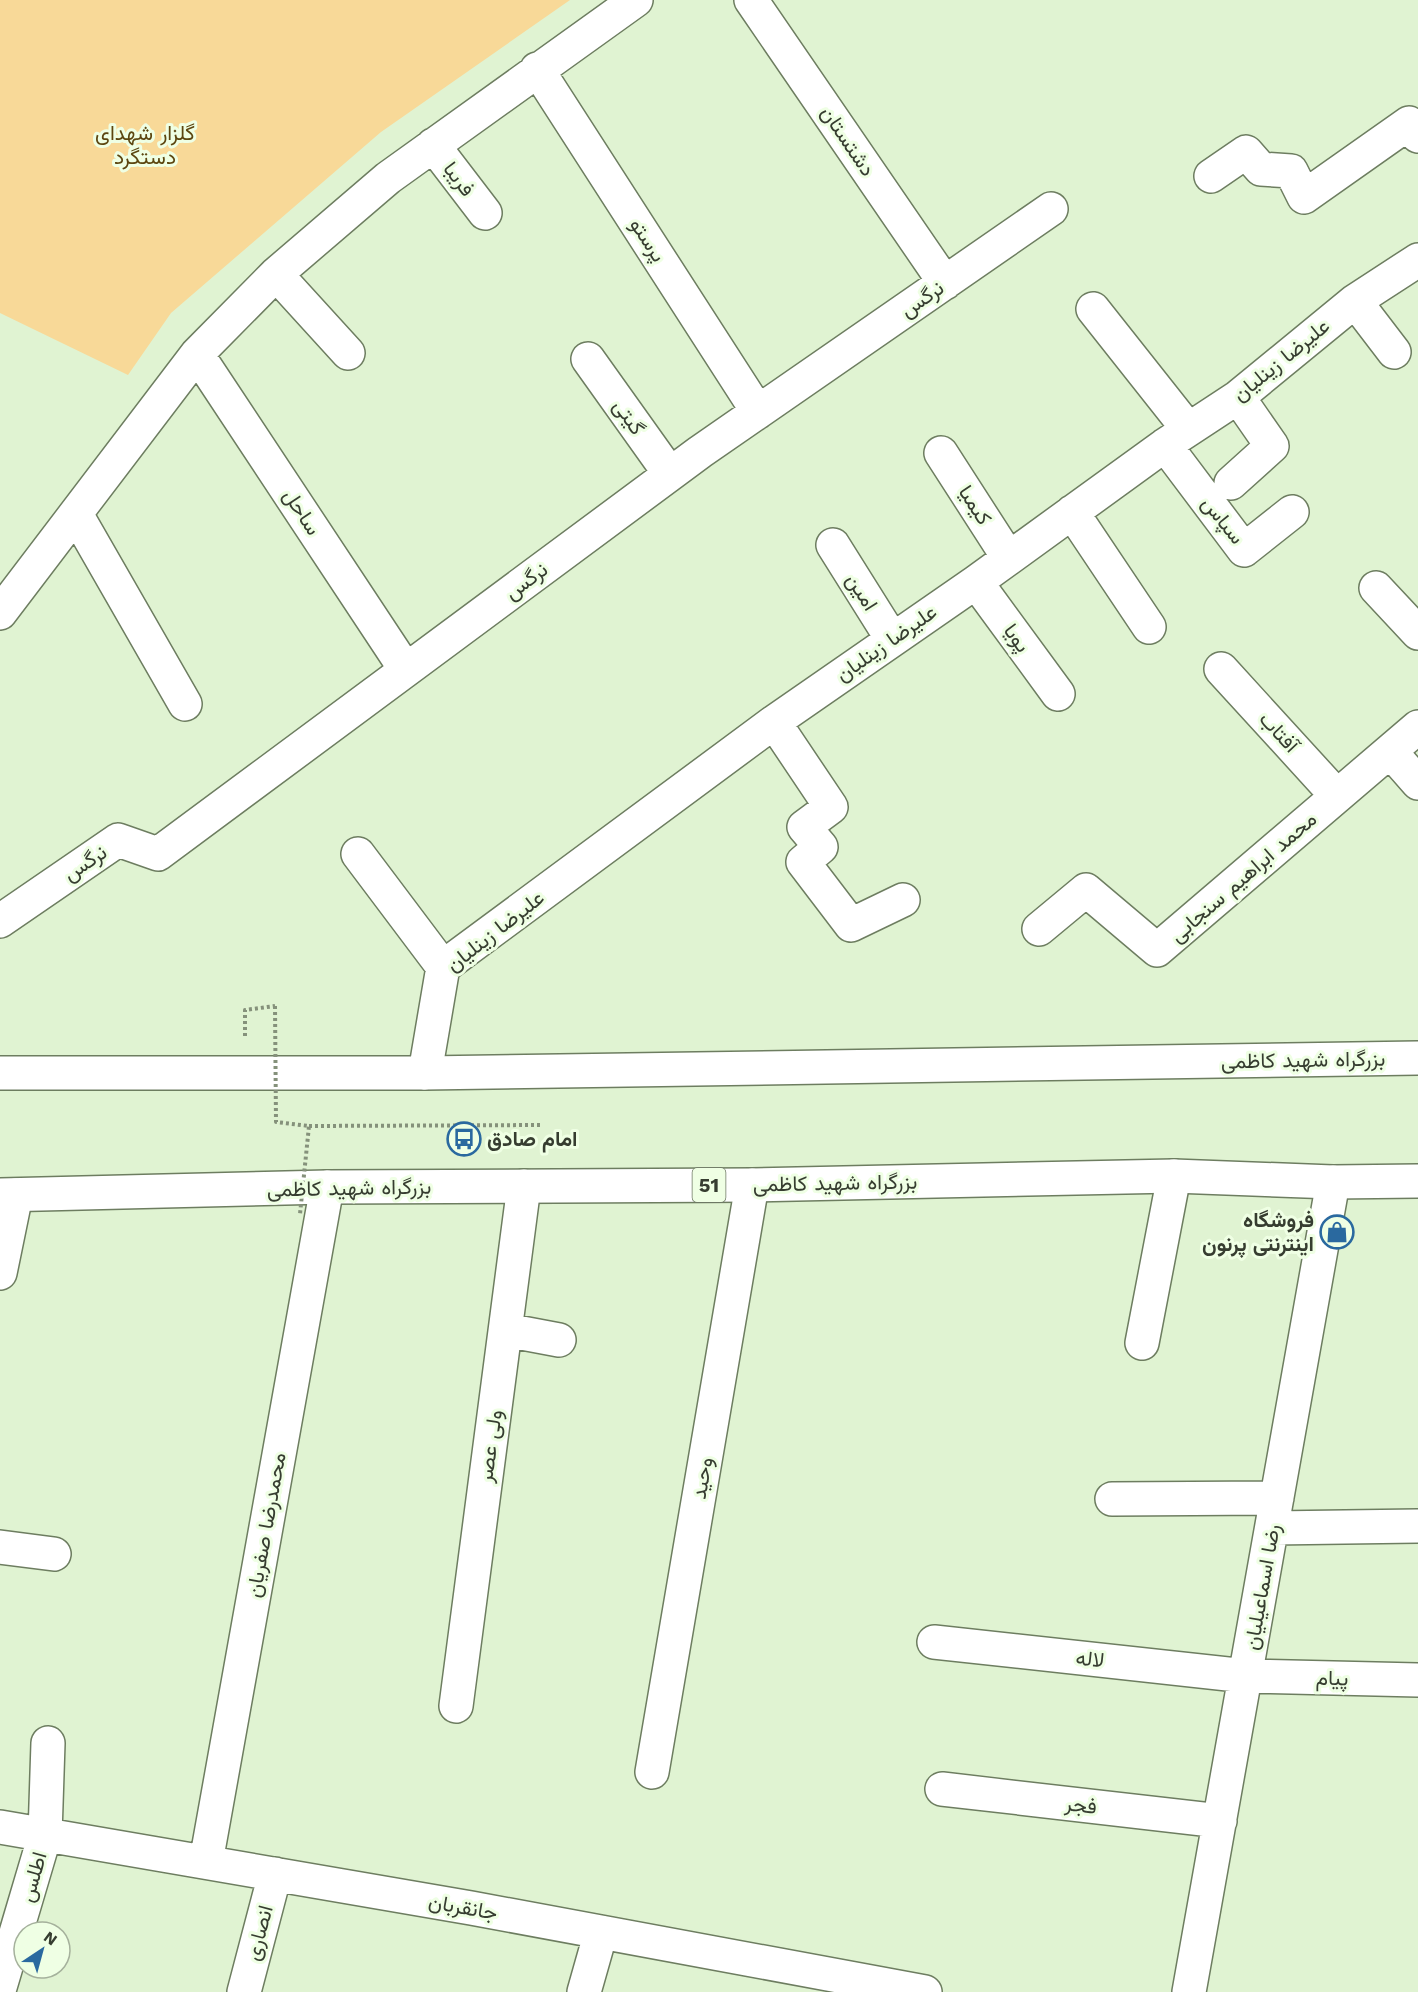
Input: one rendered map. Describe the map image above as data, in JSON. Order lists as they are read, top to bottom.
{
  "streets": {
    "main road": [
      "دشتستان",
      "فریبا",
      "پرستو",
      "نرگس",
      "علیرضا زینلیان",
      "گیتی",
      "کیمیا",
      "ساحل",
      "سپاس",
      "امین",
      "پویا",
      "آفتاب",
      "محمد ابراهیم سنجابی",
      "بزرگراه شهید کاظمی",
      "51",
      "ولی عصر",
      "وحید",
      "محمدرضا صفریان",
      "رضا اسماعیلیان",
      "لاله",
      "پیام",
      "فجر",
      "اطلس",
      "جانقربان",
      "انصاری"
    ]
  },
  "crossings": [
    ["دشتستان", "نرگس"],
    ["پرستو", "نرگس"],
    ["نرگس", "گیتی"],
    ["نرگس", "ساحل"],
    ["علیرضا زینلیان", "کیمیا"],
    ["علیرضا زینلیان", "سپاس"],
    ["علیرضا زینلیان", "امین"],
    ["علیرضا زینلیان", "پویا"],
    ["علیرضا زینلیان", "بزرگراه شهید کاظمی"],
    ["آفتاب", "محمد ابراهیم سنجابی"],
    ["بزرگراه شهید کاظمی", "ولی عصر"],
    ["بزرگراه شهید کاظمی", "وحید"],
    ["بزرگراه شهید کاظمی", "محمدرضا صفریان"],
    ["بزرگراه شهید کاظمی", "رضا اسماعیلیان"],
    ["محمدرضا صفریان", "جانقربان"],
    ["رضا اسماعیلیان", "لاله"],
    ["رضا اسماعیلیان", "پیام"],
    ["رضا اسماعیلیان", "فجر"],
    ["لاله", "پیام"],
    ["اطلس", "جانقربان"],
    ["جانقربان", "انصاری"]
  ],
  "parks": ["گلزار شهدای دستگرد"],
  "places": {
    "bus stop": ["امام صادق"],
    "shop": ["فروشگاه اینترنتی پرنون"]
  },
  "north": "top right"
}
